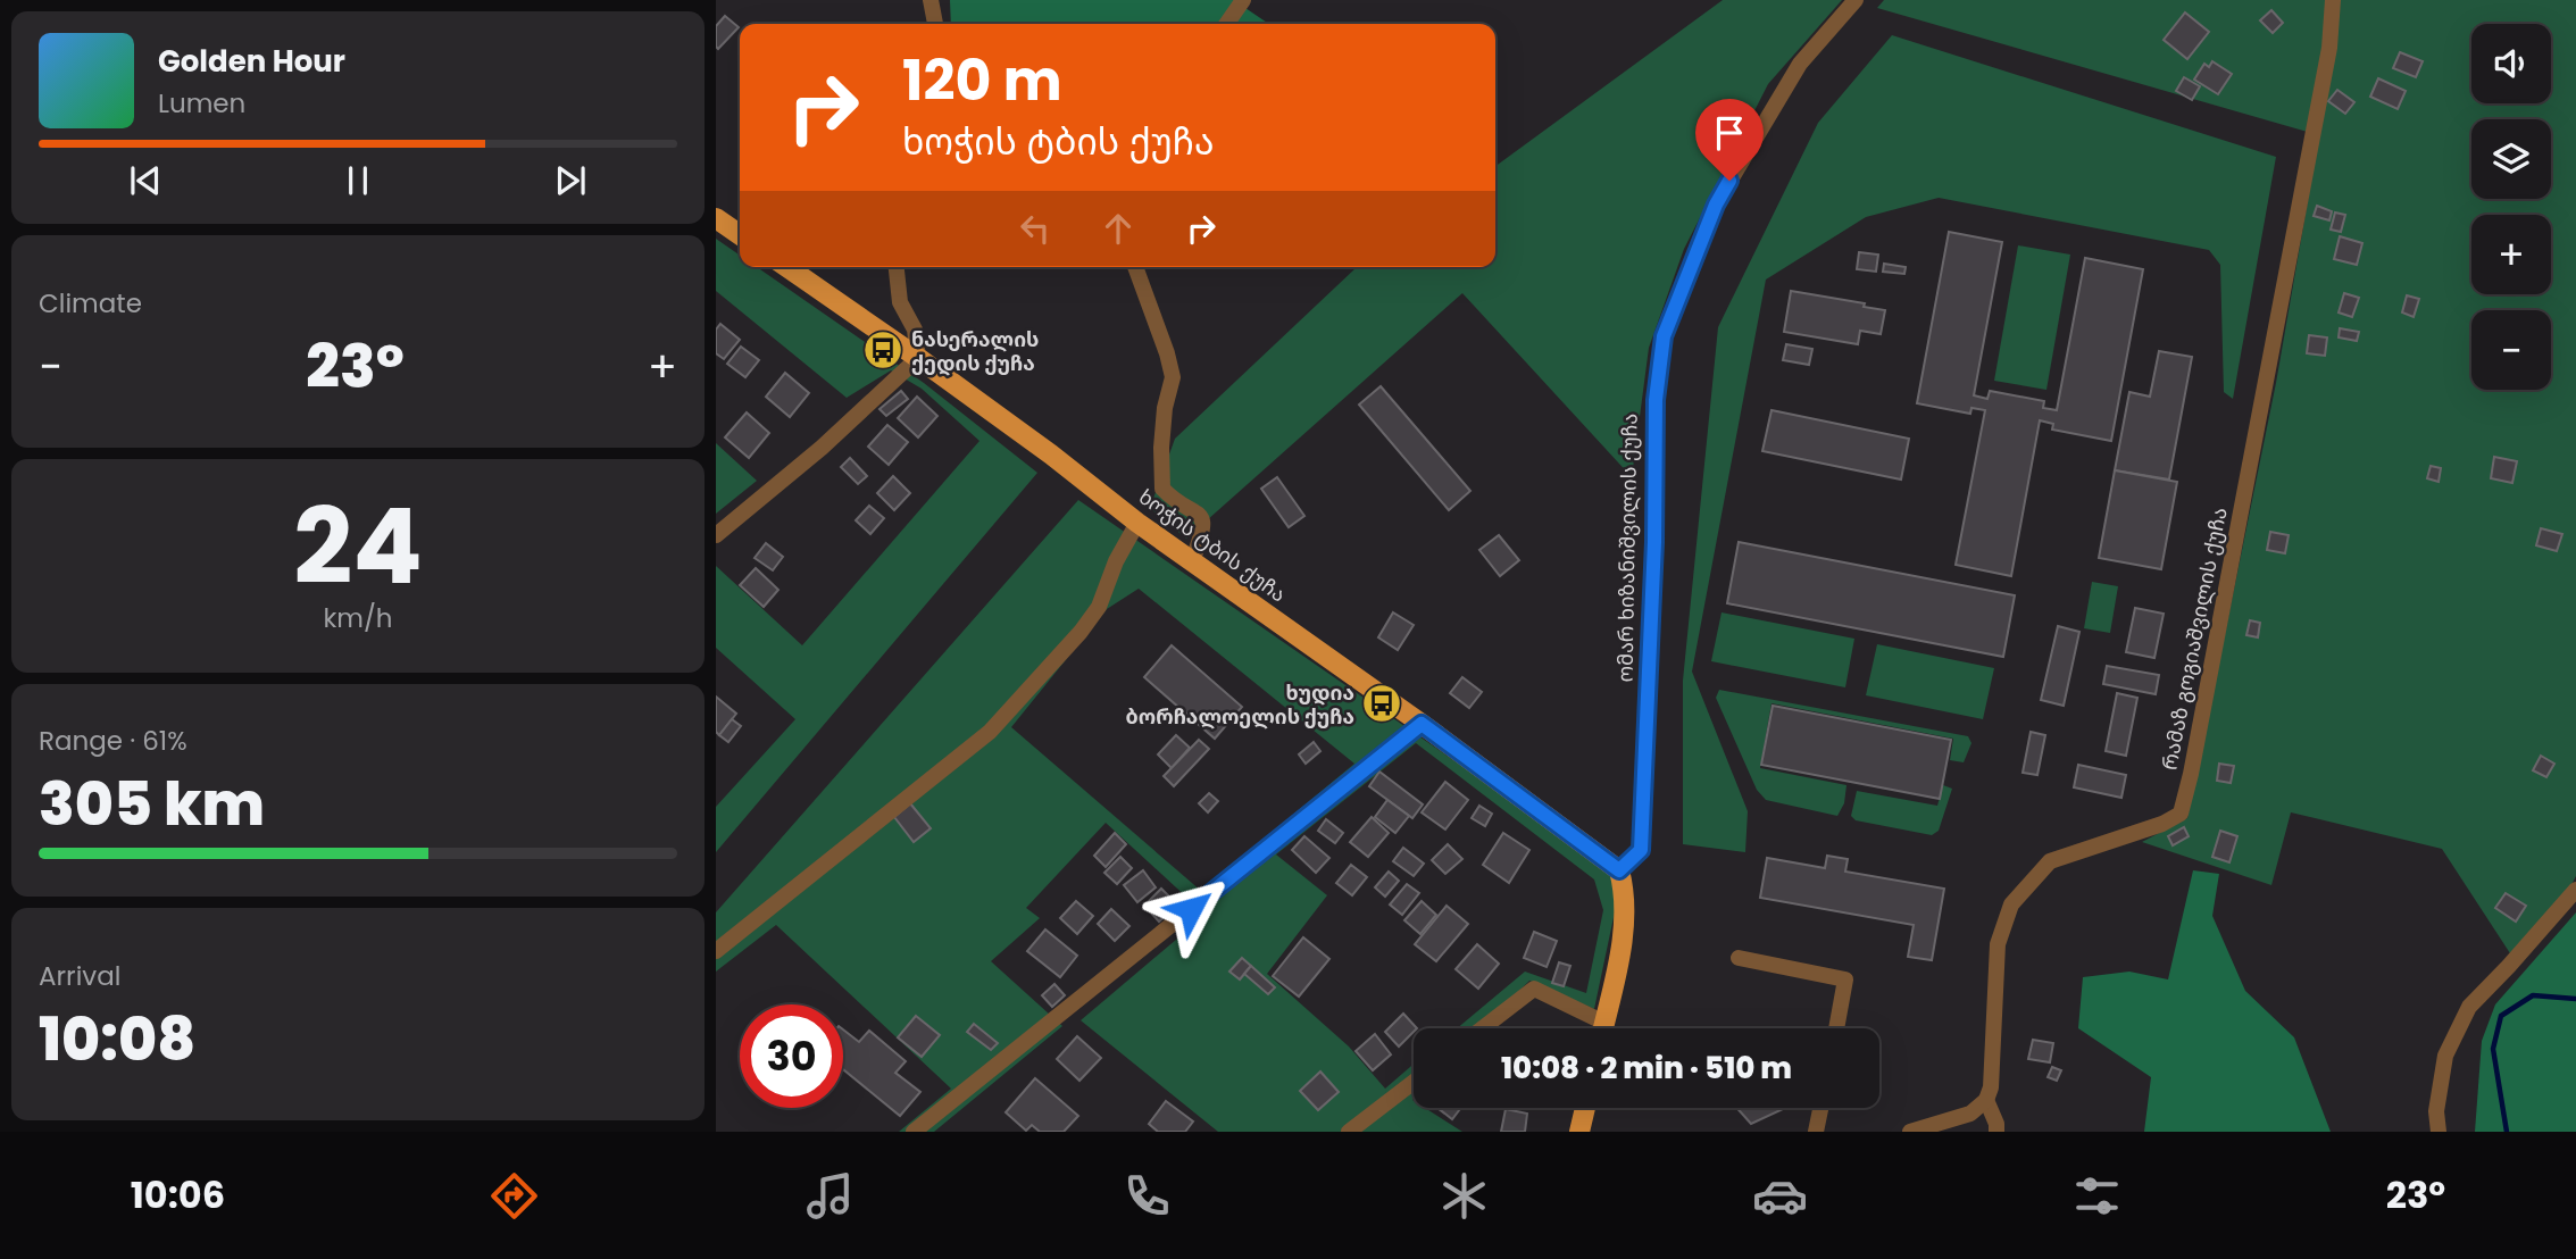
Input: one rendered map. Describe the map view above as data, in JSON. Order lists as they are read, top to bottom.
{
  "streets": {
    "main road": ["ხოჭის ტბის ქუჩა"],
    "street": ["ომარ ხიზანიშვილის ქუჩა", "რამაზ გოგიაშვილის ქუჩა"]
  },
  "crossings": [
    ["ხოჭის ტბის ქუჩა", "ომარ ხიზანიშვილის ქუჩა"]
  ],
  "places": {
    "bus stop": ["ნასერალის ქედის ქუჩა", "ხუდია ბორჩალოელის ქუჩა"]
  },
  "page": {
    "map_buttons": ["+", "−"],
    "turn": ["120 m", "ხოჭის ტბის ქუჩა"],
    "song": ["Golden Hour", "Lumen"],
    "tile": [
      "Climate",
      ["24", "km/h"],
      ["Range · 61%", "305 km"],
      ["Arrival", "10:08"]
    ],
    "heat": ["−", "23°", "+"],
    "limit": "30",
    "trip": "10:08 · 2 min · 510 m",
    "tabs": ["10:06", "23°"]
  }
}
